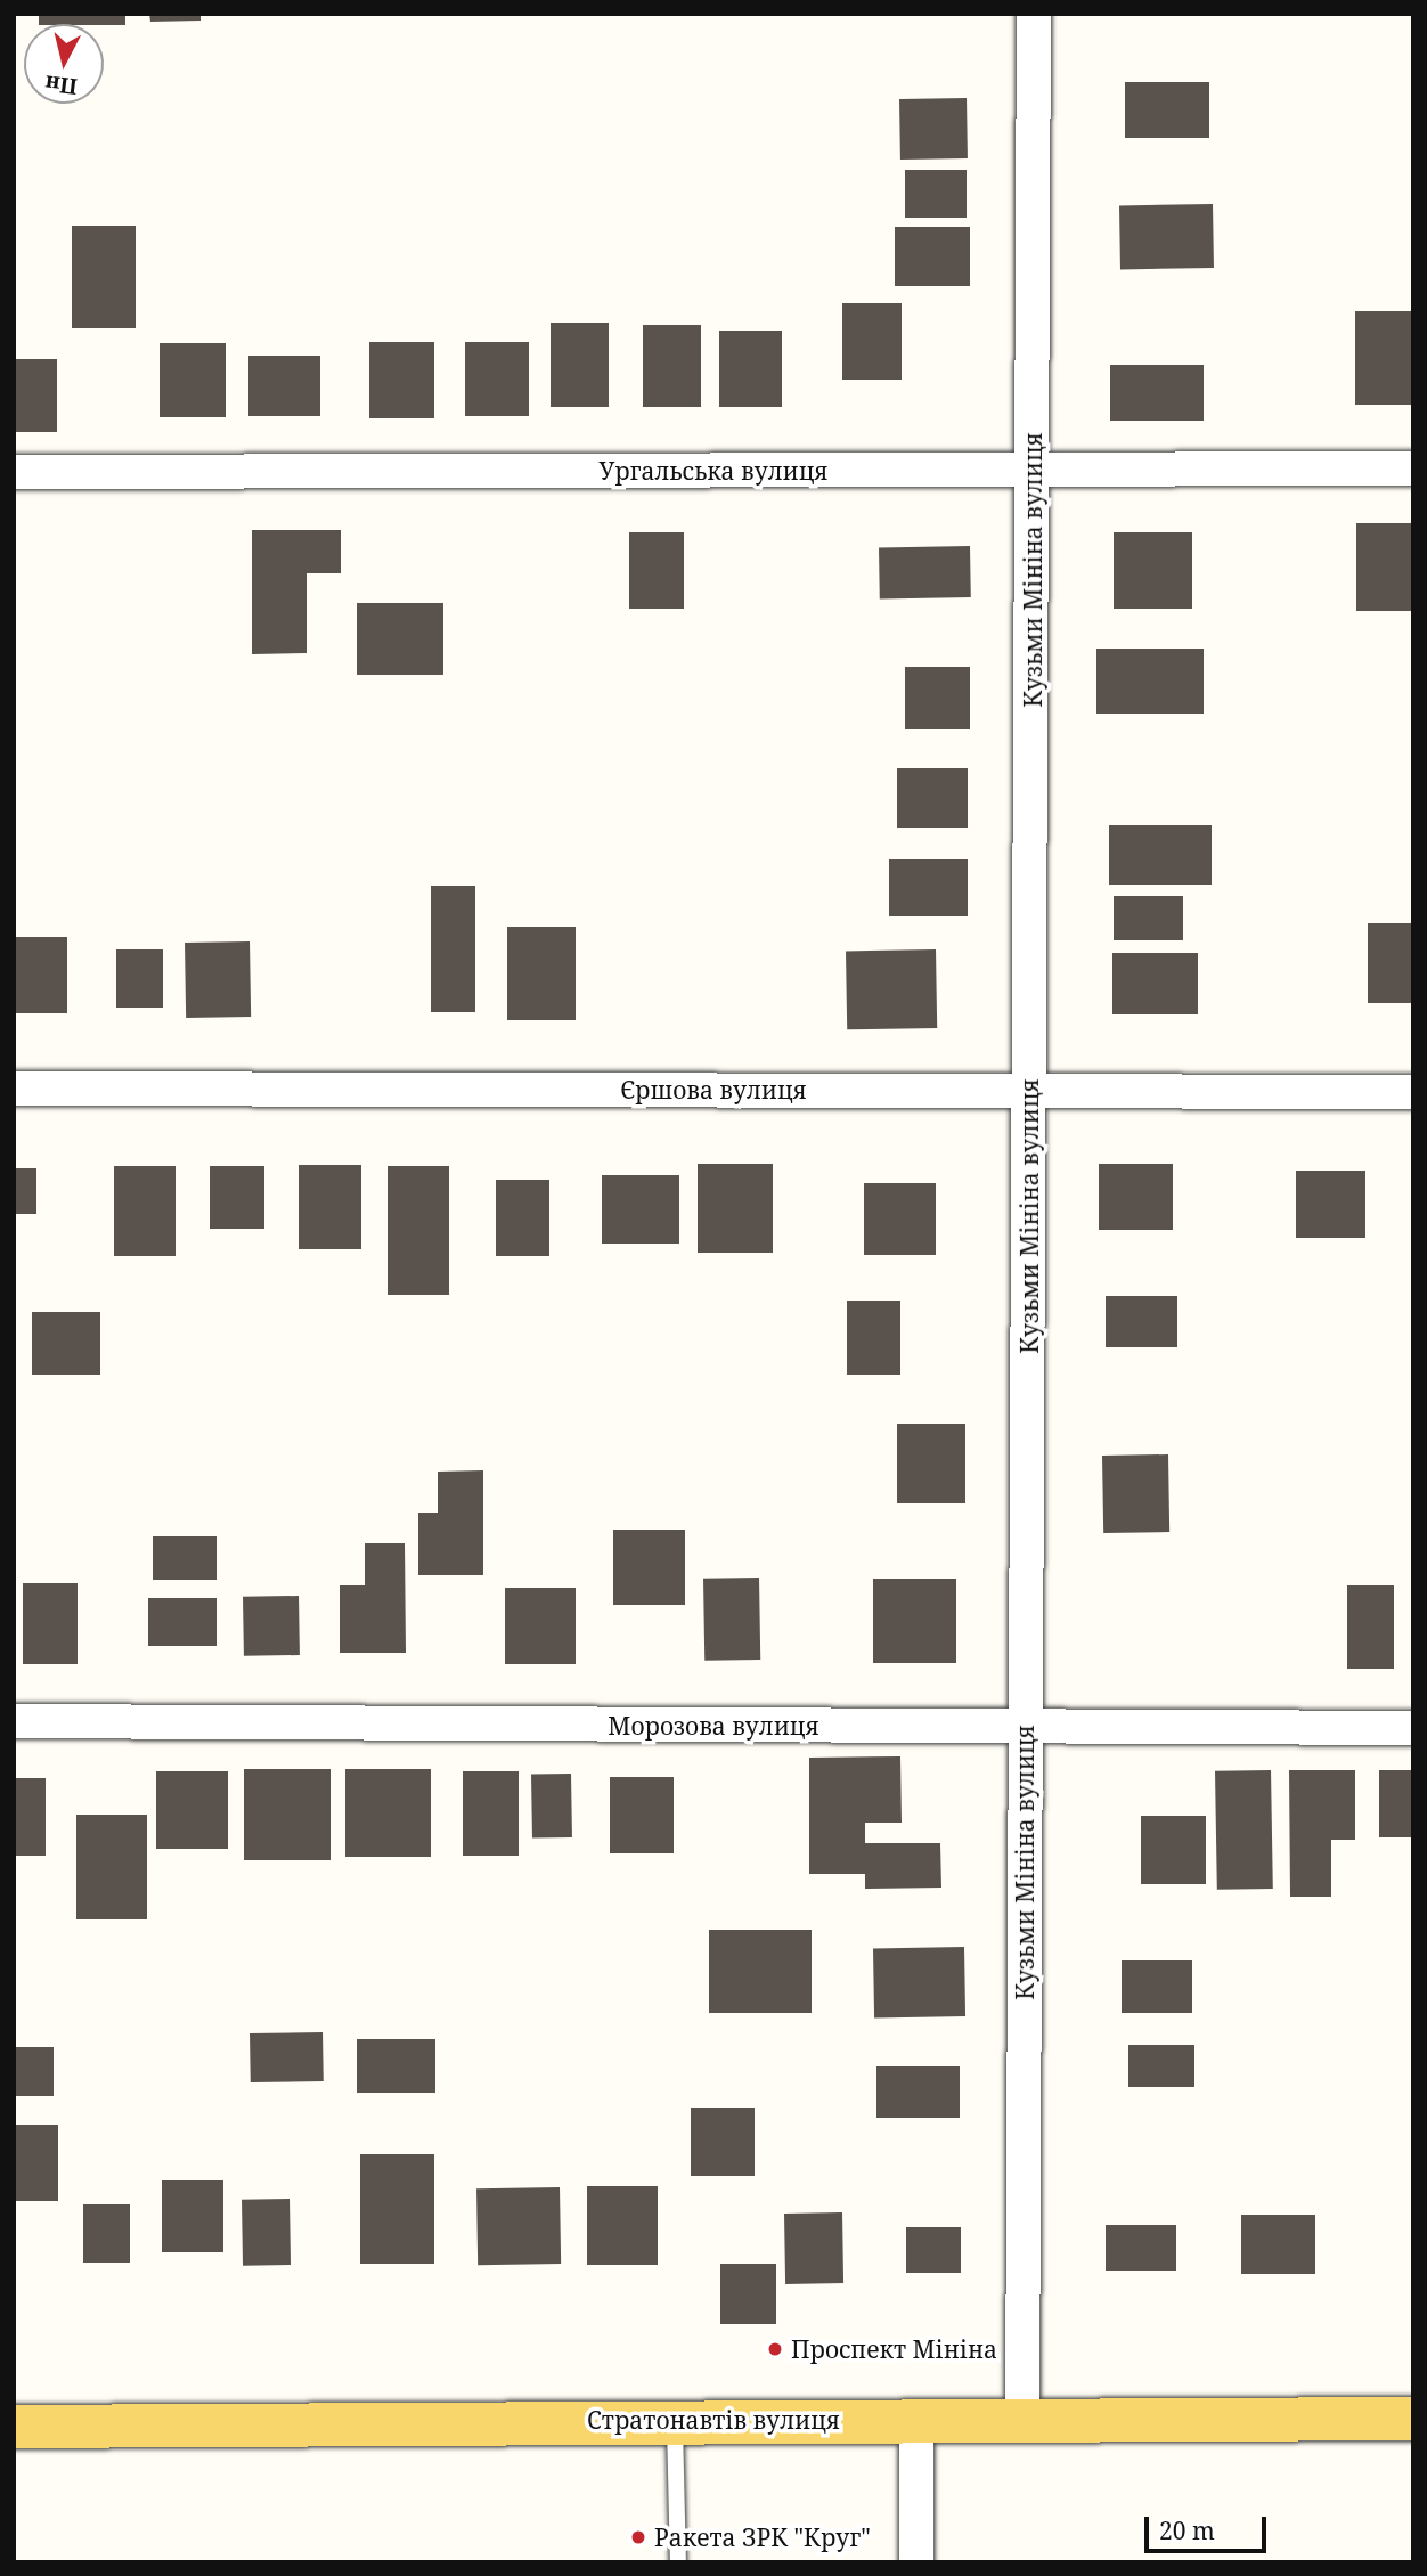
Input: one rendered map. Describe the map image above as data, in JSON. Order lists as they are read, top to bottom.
{
  "streets": {
    "main road": ["Стратонавтів вулиця"],
    "street": [
      "Ургальська вулиця",
      "Кузьми Мініна вулиця",
      "Єршова вулиця",
      "Морозова вулиця"
    ]
  },
  "crossings": [
    ["Ургальська вулиця", "Кузьми Мініна вулиця"],
    ["Кузьми Мініна вулиця", "Єршова вулиця"],
    ["Кузьми Мініна вулиця", "Морозова вулиця"],
    ["Кузьми Мініна вулиця", "Стратонавтів вулиця"]
  ],
  "places": ["Проспект Мініна", "Ракета ЗРК \"Круг\""],
  "scale_bar": "20 m",
  "north": "bottom"
}
